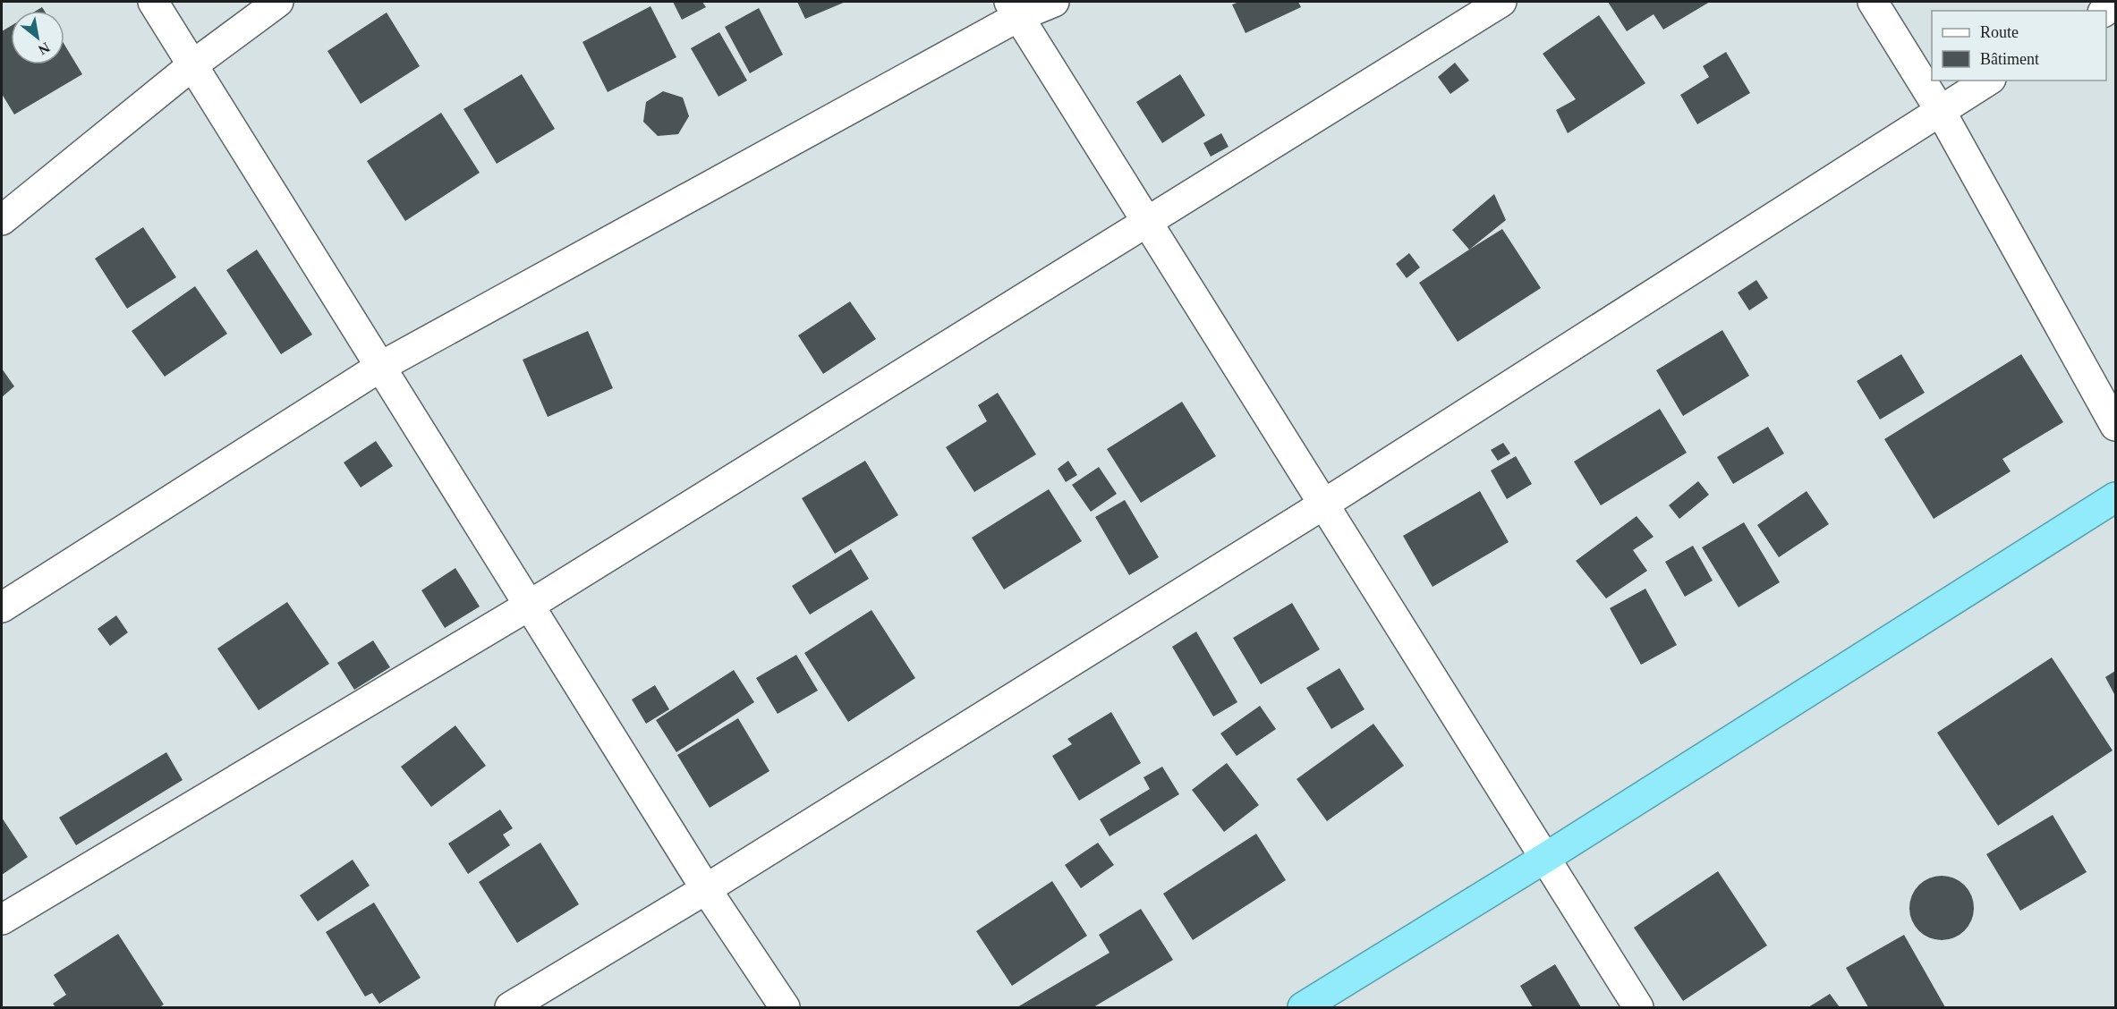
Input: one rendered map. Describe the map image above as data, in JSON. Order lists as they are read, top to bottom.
{
  "legend": ["Route", "Bâtiment"],
  "north": "bottom right"
}
